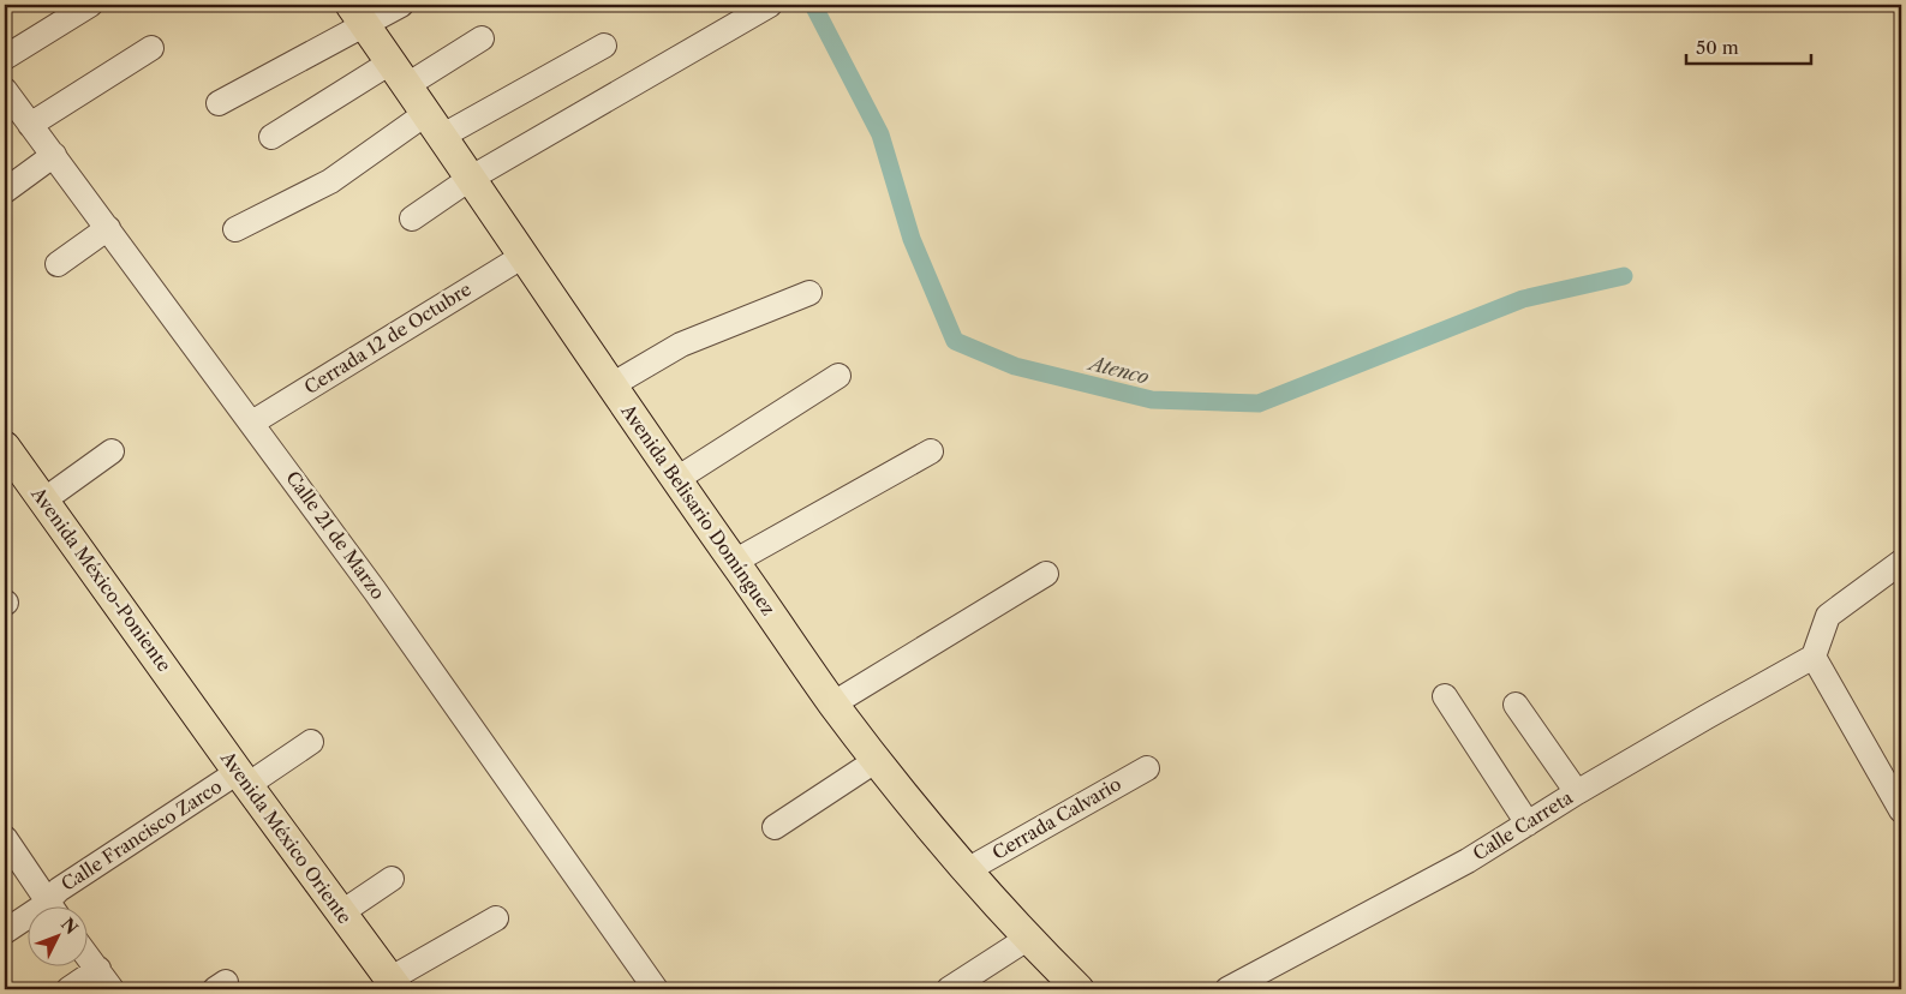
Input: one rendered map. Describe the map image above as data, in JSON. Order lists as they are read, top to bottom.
{
  "streets": {
    "main road": ["Avenida Belisario Domínguez", "Avenida México-Poniente", "Avenida México Oriente"],
    "street": [
      "Cerrada 12 de Octubre",
      "Calle 21 de Marzo",
      "Cerrada Calvario",
      "Calle Carreta",
      "Calle Francisco Zarco"
    ]
  },
  "crossings": [
    ["Cerrada 12 de Octubre", "Avenida Belisario Domínguez"],
    ["Cerrada 12 de Octubre", "Calle 21 de Marzo"],
    ["Avenida Belisario Domínguez", "Cerrada Calvario"],
    ["Avenida México-Poniente", "Avenida México Oriente"],
    ["Calle Francisco Zarco", "Avenida México Oriente"]
  ],
  "water": ["Atenco"],
  "scale_bar": "50 m",
  "north": "top right"
}
